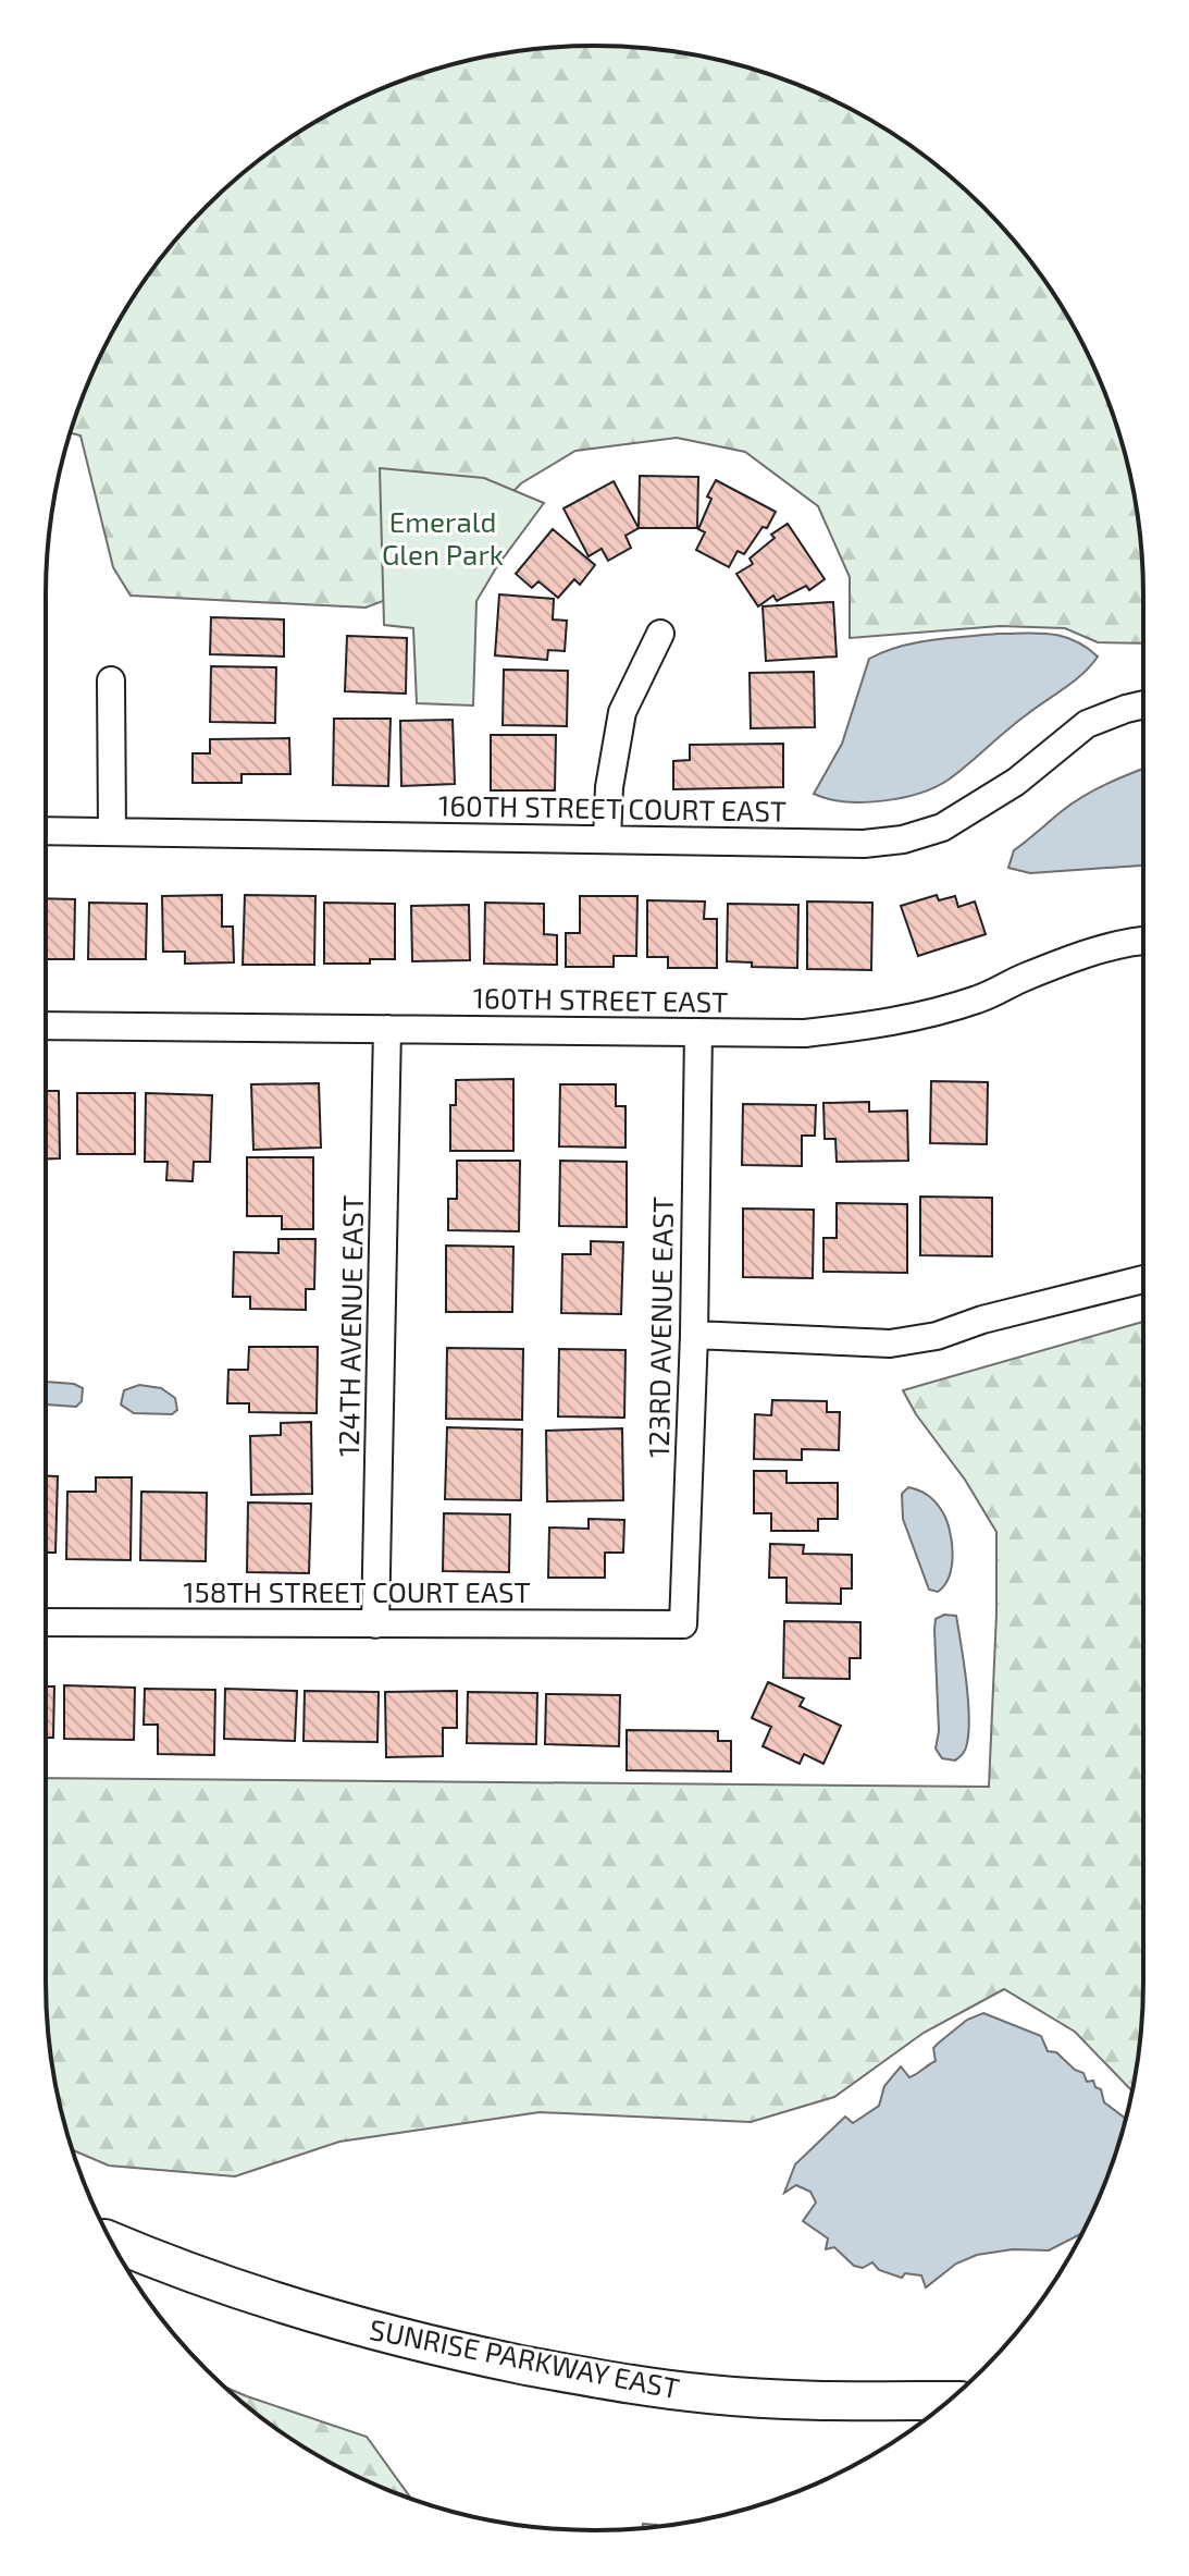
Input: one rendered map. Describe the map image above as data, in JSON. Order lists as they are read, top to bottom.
{
  "streets": {
    "street": [
      "160TH STREET COURT EAST",
      "160TH STREET EAST",
      "124TH AVENUE EAST",
      "123RD AVENUE EAST",
      "158TH STREET COURT EAST",
      "SUNRISE PARKWAY EAST"
    ]
  },
  "crossings": [
    ["160TH STREET EAST", "124TH AVENUE EAST"],
    ["160TH STREET EAST", "123RD AVENUE EAST"],
    ["124TH AVENUE EAST", "158TH STREET COURT EAST"],
    ["123RD AVENUE EAST", "158TH STREET COURT EAST"]
  ],
  "parks": ["Emerald Glen Park"]
}
